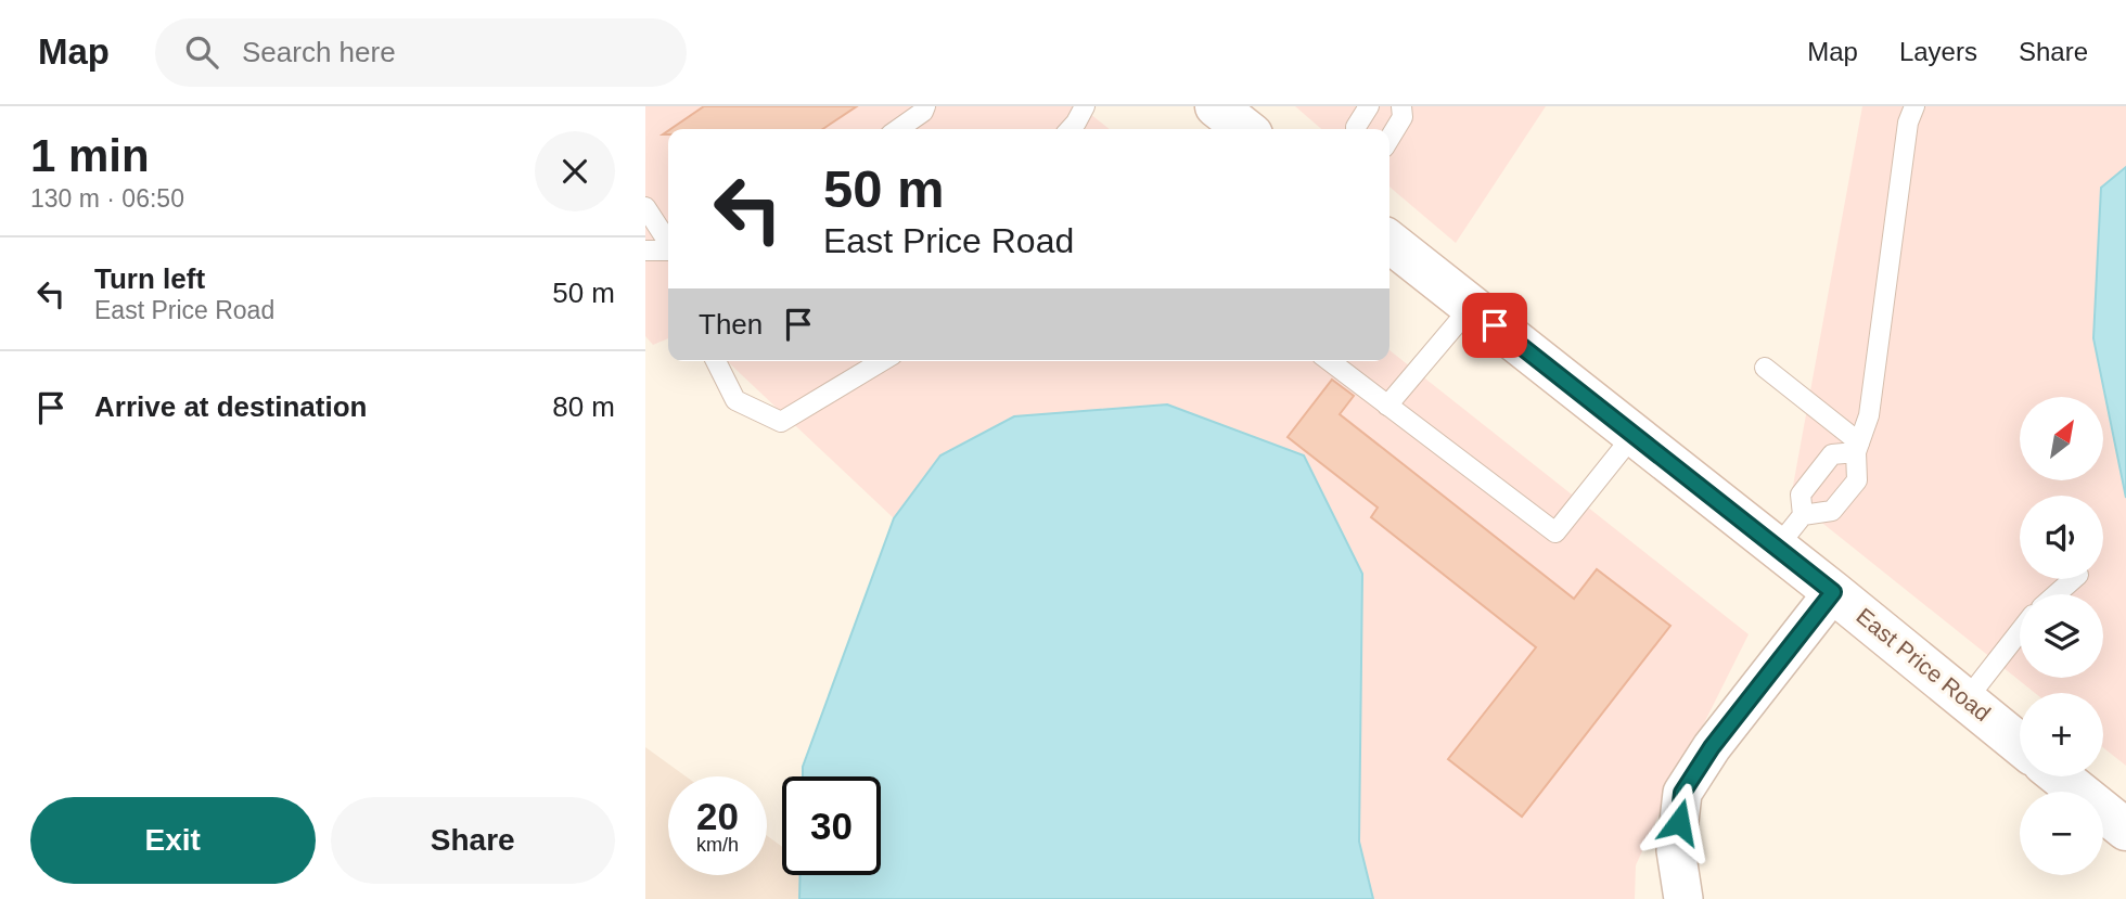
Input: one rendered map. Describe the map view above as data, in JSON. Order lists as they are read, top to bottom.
{
  "streets": {
    "main road": ["East Price Road"]
  },
  "north": "top right",
  "page": {
    "header": "Map",
    "search": "Search here",
    "nav": ["Map", "Layers", "Share"],
    "heading": ["1 min", "130 m · 06:50"],
    "turn": ["50 m", "East Price Road"],
    "list": [
      {
        "name": "Turn left",
        "note": "East Price Road",
        "value": "50 m"
      },
      {
        "name": "Arrive at destination",
        "value": "80 m"
      }
    ],
    "then": "Then",
    "map_buttons": ["+", "−"],
    "speed": "20 km/h",
    "limit": "30",
    "buttons": ["Exit", "Share"]
  }
}
